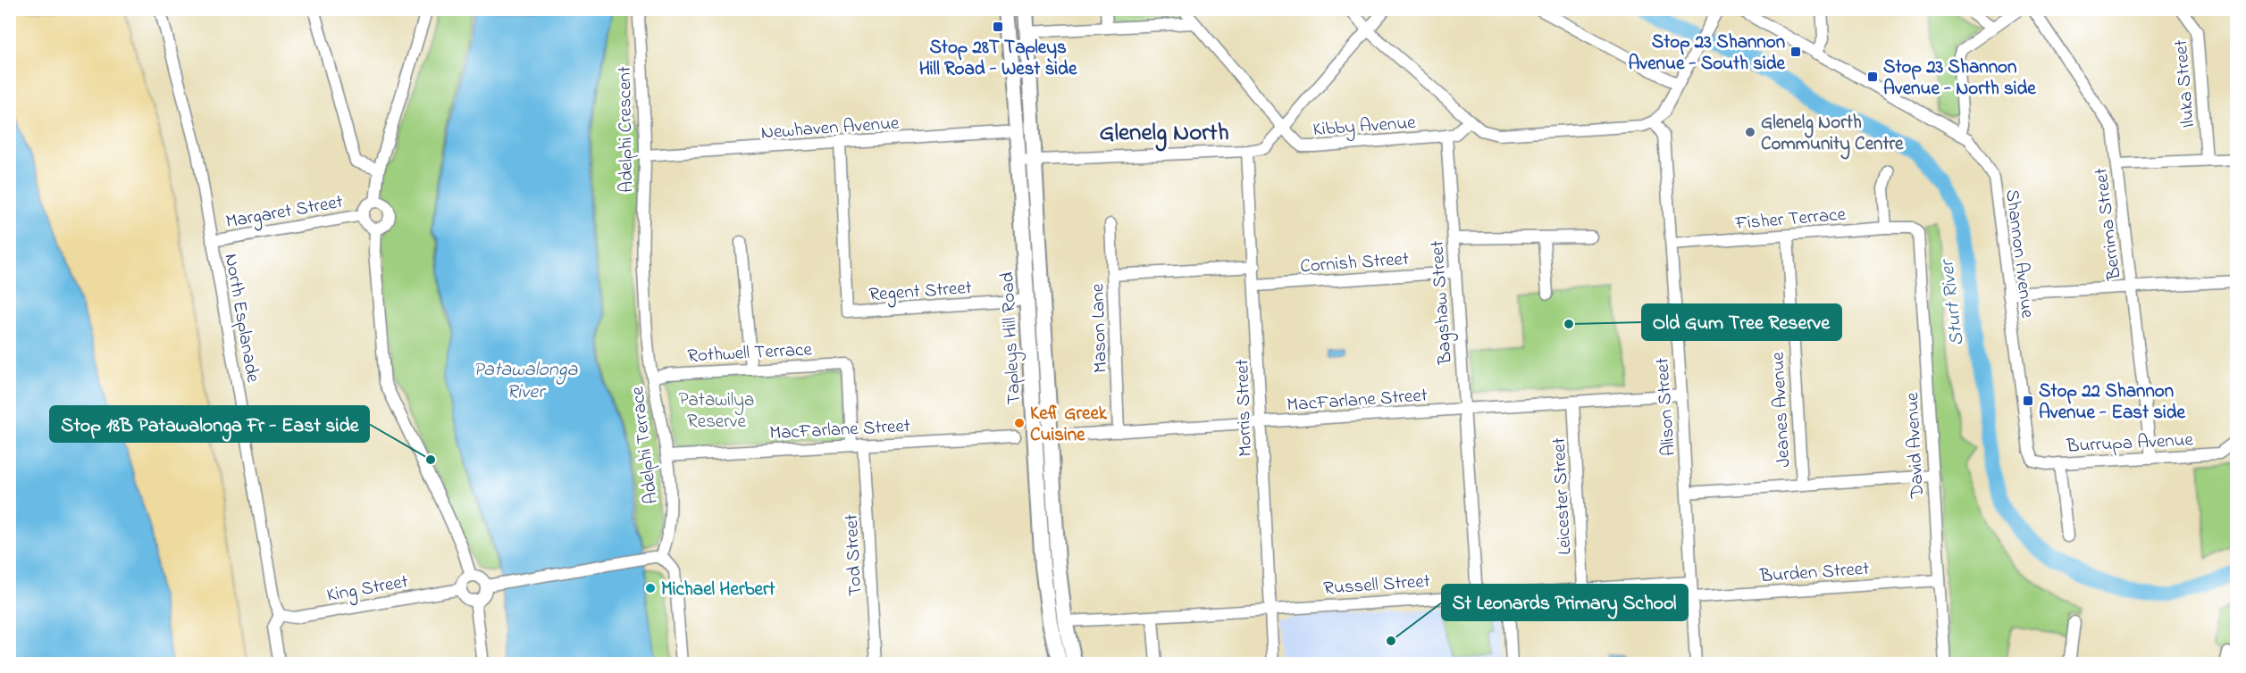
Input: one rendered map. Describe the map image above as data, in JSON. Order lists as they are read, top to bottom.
{
  "streets": {
    "main road": ["Tapleys Hill Road"],
    "street": [
      "Iluka Street",
      "Kibby Avenue",
      "Newhaven Avenue",
      "Adelphi Crescent",
      "Margaret Street",
      "Fisher Terrace",
      "Berrima Street",
      "Shannon Avenue",
      "Cornish Street",
      "Regent Street",
      "Bagshaw Street",
      "North Esplanade",
      "Mason Lane",
      "Rothwell Terrace",
      "MacFarlane Street",
      "Alison Street",
      "Morris Street",
      "Jeanes Avenue",
      "Burrupa Avenue",
      "Adelphi Terrace",
      "David Avenue",
      "Leicester Street",
      "Tod Street",
      "Burden Street",
      "Russell Street",
      "King Street"
    ]
  },
  "crossings": [
    ["Kibby Avenue", "Bagshaw Street"],
    ["Newhaven Avenue", "Adelphi Crescent"],
    ["Newhaven Avenue", "Regent Street"],
    ["Newhaven Avenue", "Tapleys Hill Road"],
    ["Adelphi Crescent", "Adelphi Terrace"],
    ["Margaret Street", "North Esplanade"],
    ["Fisher Terrace", "Alison Street"],
    ["Fisher Terrace", "Jeanes Avenue"],
    ["Fisher Terrace", "David Avenue"],
    ["Berrima Street", "Burrupa Avenue"],
    ["Shannon Avenue", "Burrupa Avenue"],
    ["Cornish Street", "Bagshaw Street"],
    ["Cornish Street", "Morris Street"],
    ["Regent Street", "Tapleys Hill Road"],
    ["Bagshaw Street", "MacFarlane Street"],
    ["Bagshaw Street", "Russell Street"],
    ["North Esplanade", "King Street"],
    ["Mason Lane", "MacFarlane Street"],
    ["Tapleys Hill Road", "MacFarlane Street"],
    ["Tapleys Hill Road", "Russell Street"],
    ["Rothwell Terrace", "MacFarlane Street"],
    ["Rothwell Terrace", "Adelphi Terrace"],
    ["MacFarlane Street", "Alison Street"],
    ["MacFarlane Street", "Morris Street"],
    ["MacFarlane Street", "Adelphi Terrace"],
    ["MacFarlane Street", "Leicester Street"],
    ["MacFarlane Street", "Tod Street"],
    ["Alison Street", "Burden Street"],
    ["Alison Street", "Russell Street"],
    ["Morris Street", "Russell Street"],
    ["David Avenue", "Burden Street"],
    ["Leicester Street", "Russell Street"]
  ],
  "districts": ["Glenelg North"],
  "water": ["Sturt River", "Patawalonga River"],
  "parks": ["Patawilya Reserve"],
  "places": {
    "transit": [
      "Stop 28T Tapleys Hill Road - West side",
      "Stop 23 Shannon Avenue - South side",
      "Stop 23 Shannon Avenue - North side",
      "Stop 22 Shannon Avenue - East side"
    ],
    "other": [
      "Glenelg North Community Centre",
      "Old Gum Tree Reserve",
      "Kefi Greek Cuisine",
      "Stop 18B Patawalonga Fr - East side",
      "Michael Herbert",
      "St Leonards Primary School"
    ]
  }
}
